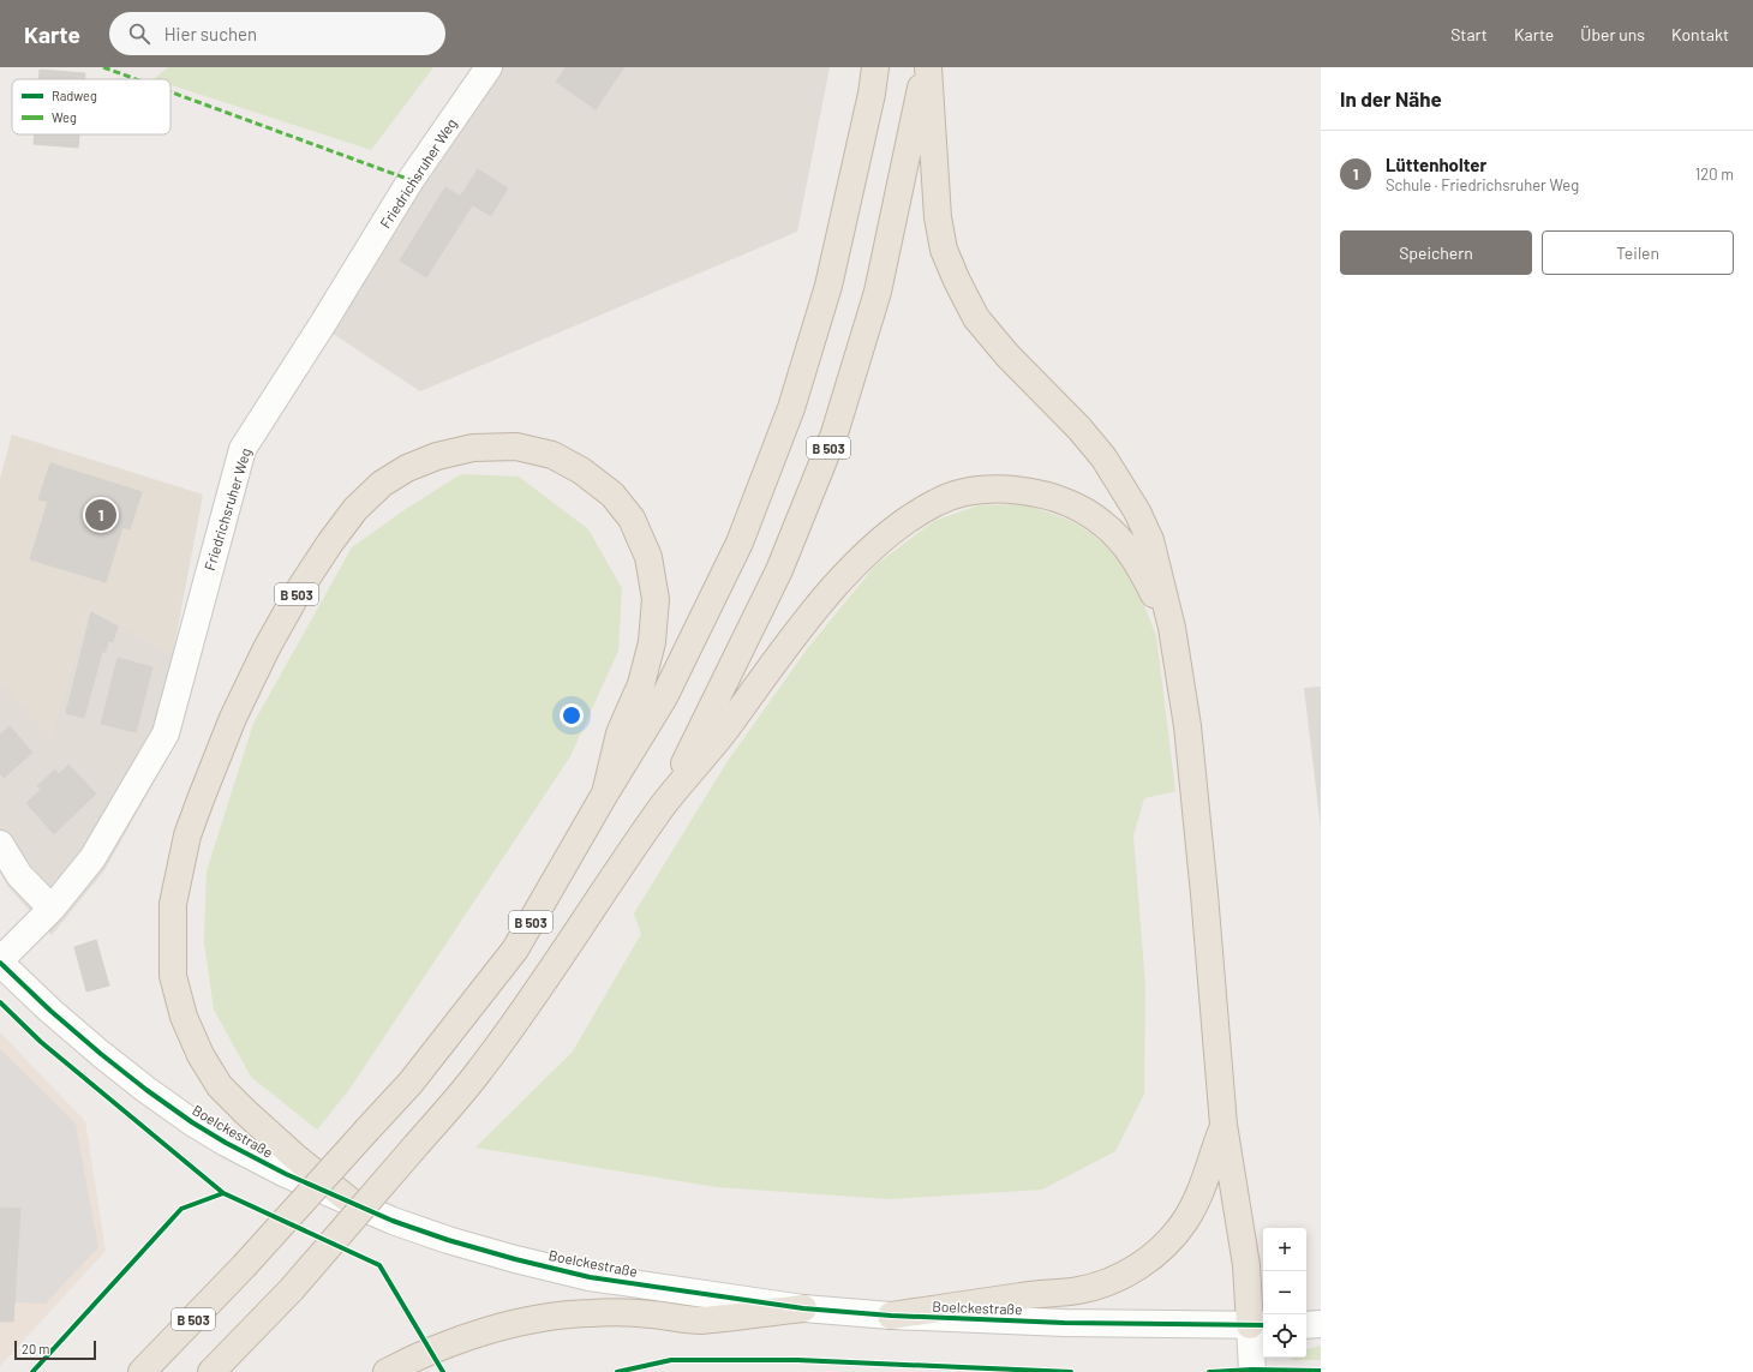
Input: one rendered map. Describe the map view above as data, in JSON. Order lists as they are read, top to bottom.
{
  "streets": {
    "highway": ["B 503"],
    "street": ["Friedrichsruher Weg", "Boelckestraße"]
  },
  "crossings": [
    ["Friedrichsruher Weg", "Boelckestraße"],
    ["B 503", "Boelckestraße"]
  ],
  "legend": ["Radweg", "Weg"],
  "scale_bar": "20 m",
  "page": {
    "header": "Karte",
    "search": "Hier suchen",
    "nav": [
      "Start",
      "Karte",
      "Über uns",
      "Kontakt"
    ],
    "heading": "In der Nähe",
    "list": [
      {
        "mark": "1",
        "name": "Lüttenholter",
        "note": "Schule · Friedrichsruher Weg",
        "value": "120 m"
      }
    ],
    "buttons": ["Speichern", "Teilen"],
    "pins": "1",
    "map_buttons": ["+", "−"],
    "scale": "20 m"
  }
}
